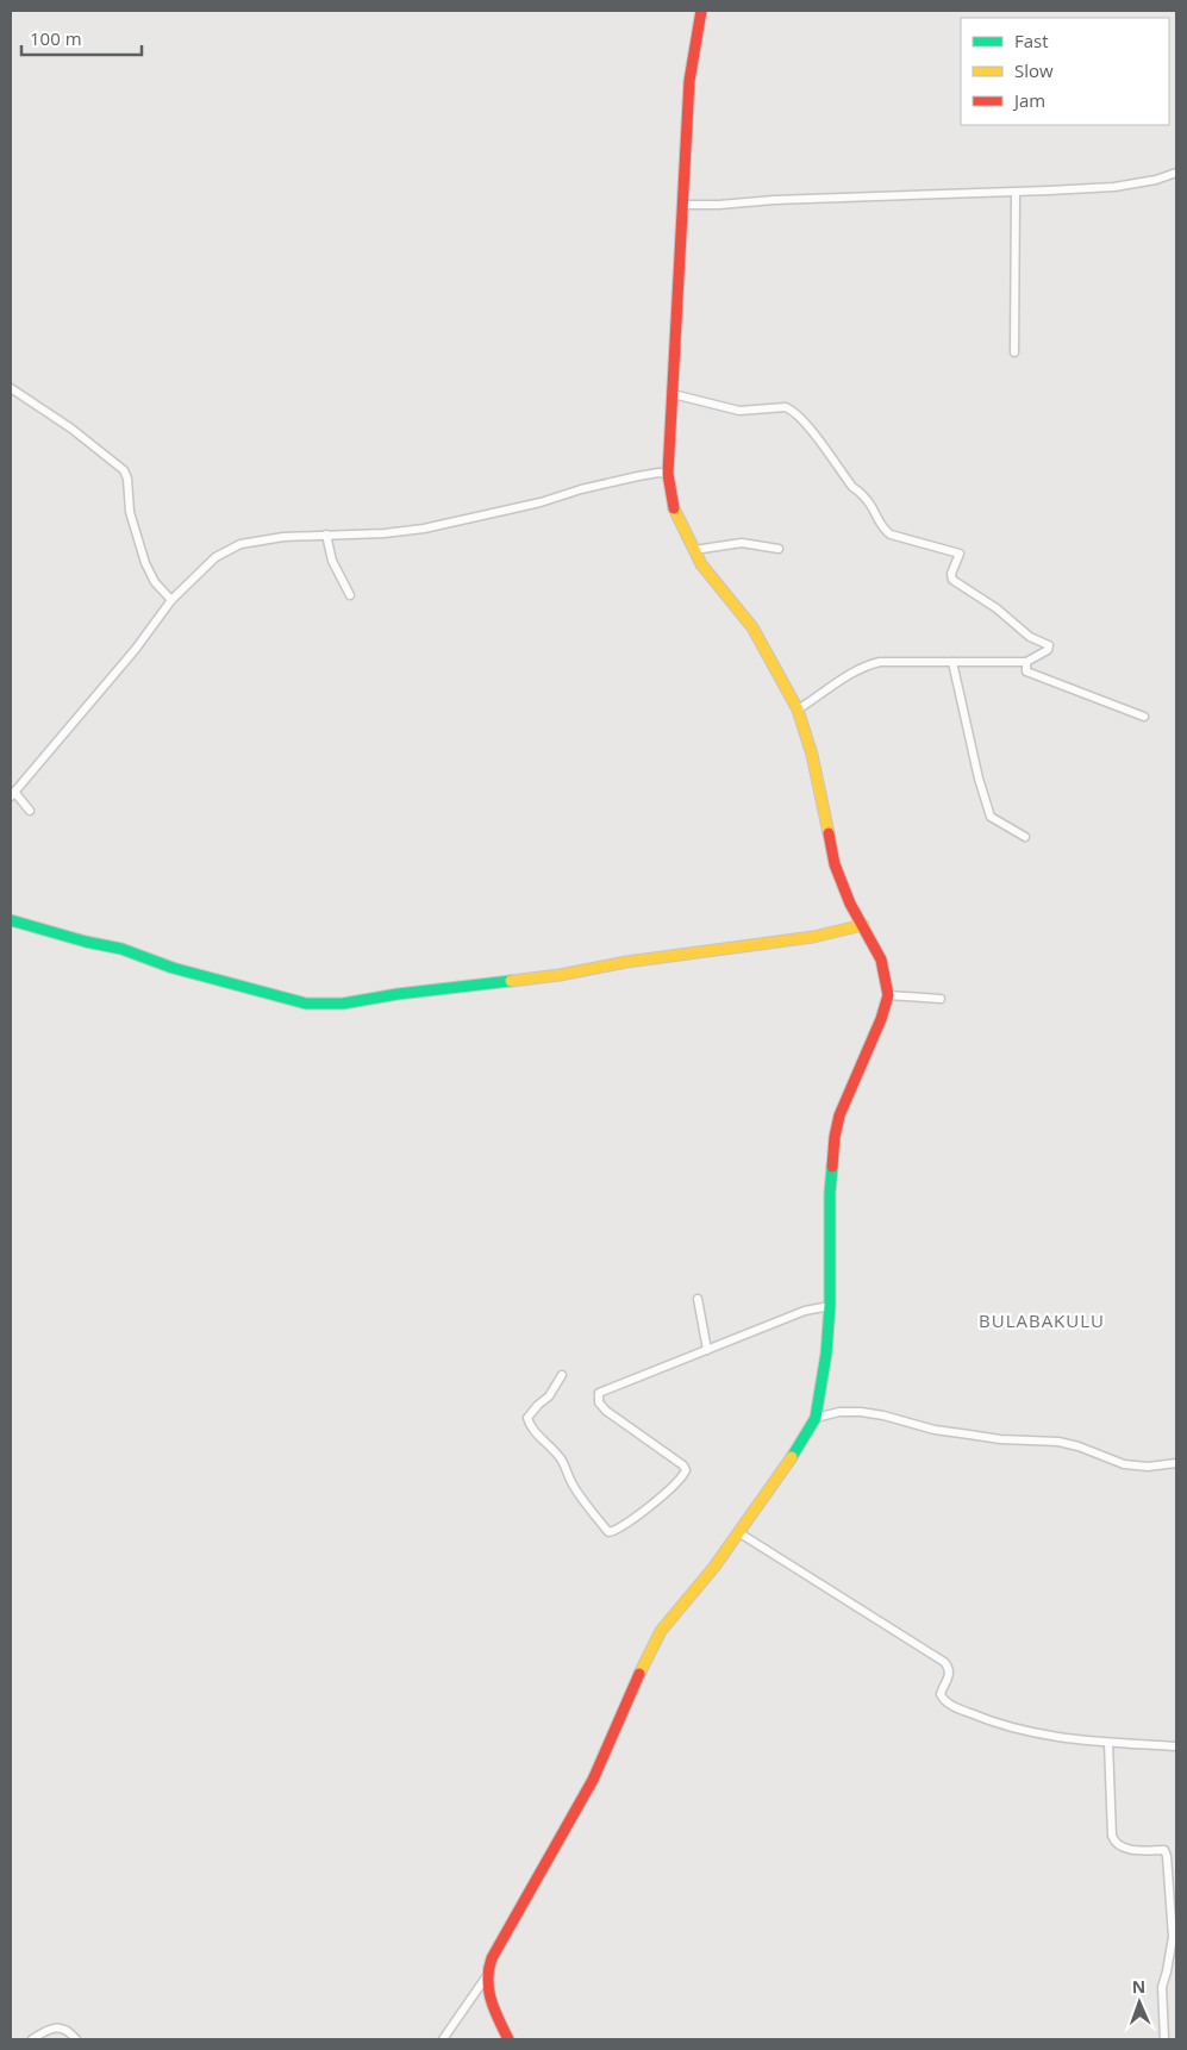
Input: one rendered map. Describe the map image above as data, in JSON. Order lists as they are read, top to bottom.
{
  "districts": ["BULABAKULU"],
  "legend": ["Fast", "Slow", "Jam"],
  "scale_bar": "100 m",
  "north": "top"
}
